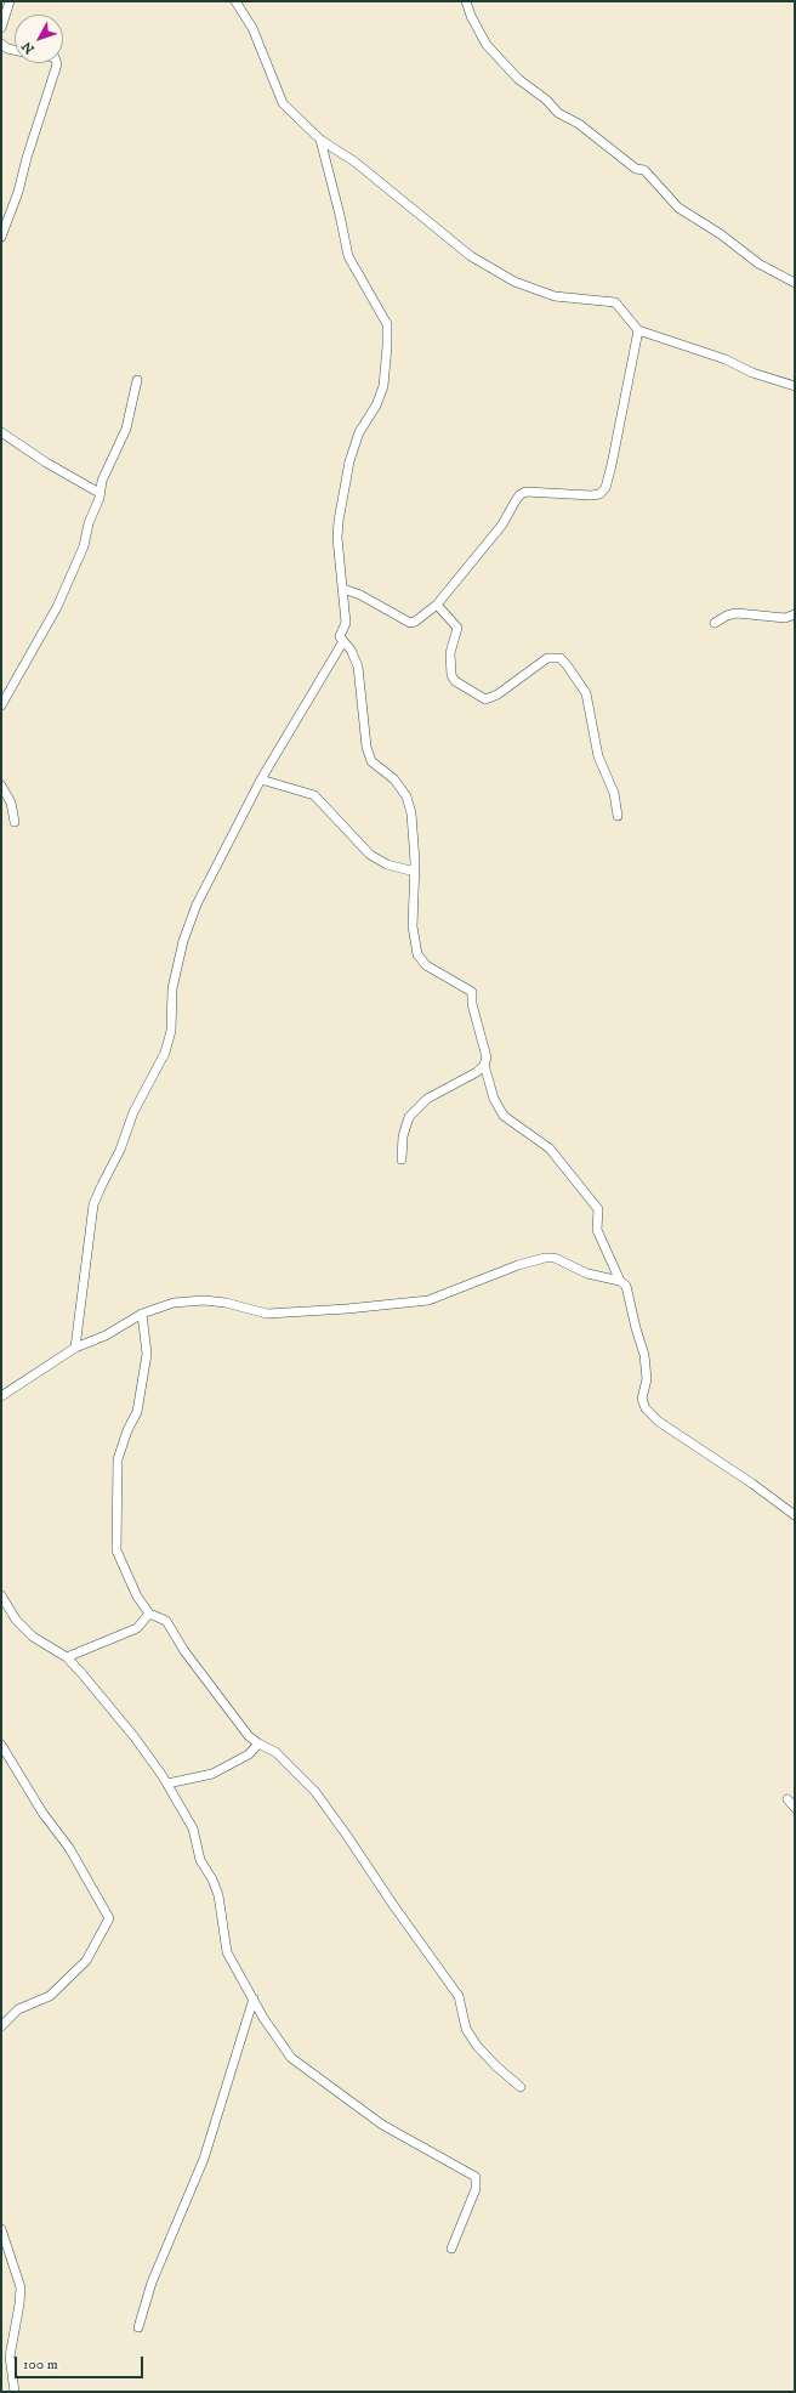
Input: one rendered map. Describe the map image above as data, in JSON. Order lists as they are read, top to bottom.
{
  "scale_bar": "100 m",
  "north": "bottom left"
}
